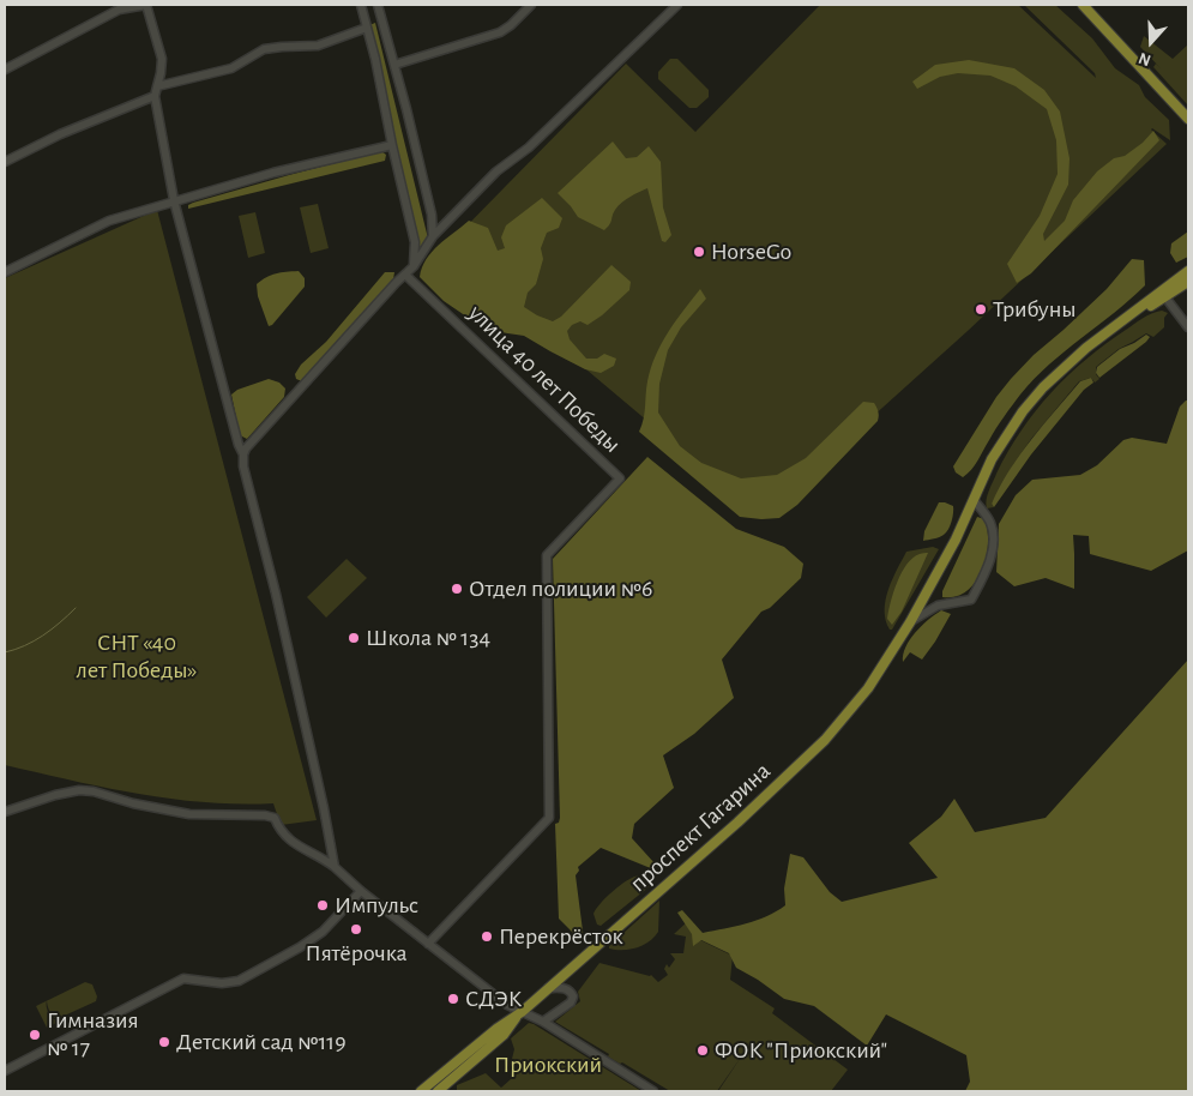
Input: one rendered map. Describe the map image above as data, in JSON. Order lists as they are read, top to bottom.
{
  "streets": {
    "main road": ["проспект Гагарина"],
    "street": ["улица 40 лет Победы"]
  },
  "parks": ["СНТ «40 лет Победы»", "Приокский"],
  "places": [
    "HorseGo",
    "Трибуны",
    "Отдел полиции №6",
    "Школа № 134",
    "Импульс",
    "Пятёрочка",
    "Перекрёсток",
    "СДЭК",
    "Гимназия № 17",
    "Детский сад №119",
    "ФОК \"Приокский\""
  ],
  "north": "bottom"
}
